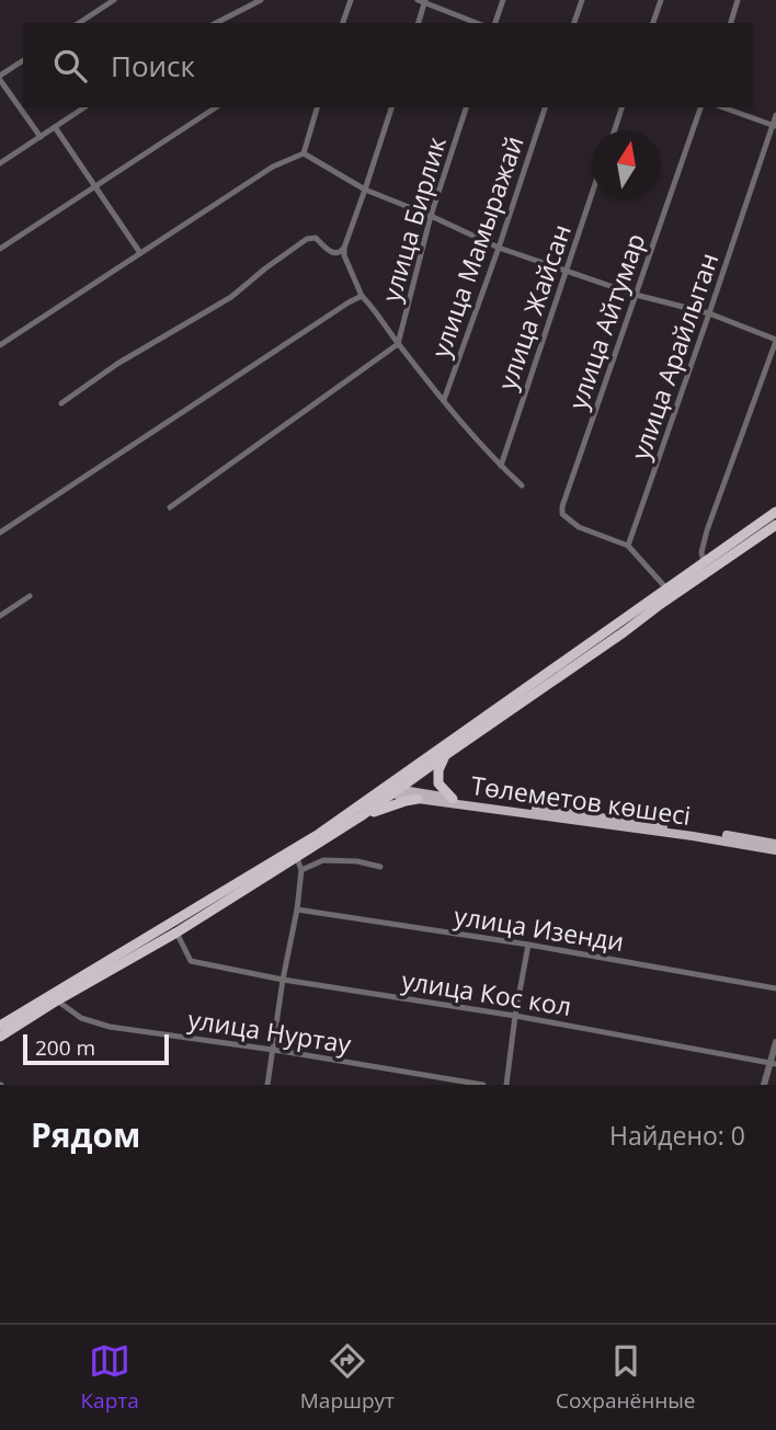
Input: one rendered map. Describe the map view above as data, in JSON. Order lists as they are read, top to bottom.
{
  "streets": {
    "main road": ["Төлеметов көшесі"],
    "street": [
      "улица Бирлик",
      "улица Мамыражай",
      "улица Жайсан",
      "улица Айтумар",
      "улица Арайлытан",
      "улица Изенди",
      "улица Кос кол",
      "улица Нуртау"
    ]
  },
  "crossings": [
    ["улица Бирлик", "улица Мамыражай"],
    ["улица Бирлик", "улица Жайсан"],
    ["улица Айтумар", "улица Арайлытан"]
  ],
  "scale_bar": "200 m",
  "north": "top",
  "page": {
    "search": "Поиск",
    "scale": "200 m",
    "heading": ["Рядом", "Найдено: 0"],
    "nav": ["Карта", "Маршрут", "Сохранённые"]
  }
}
